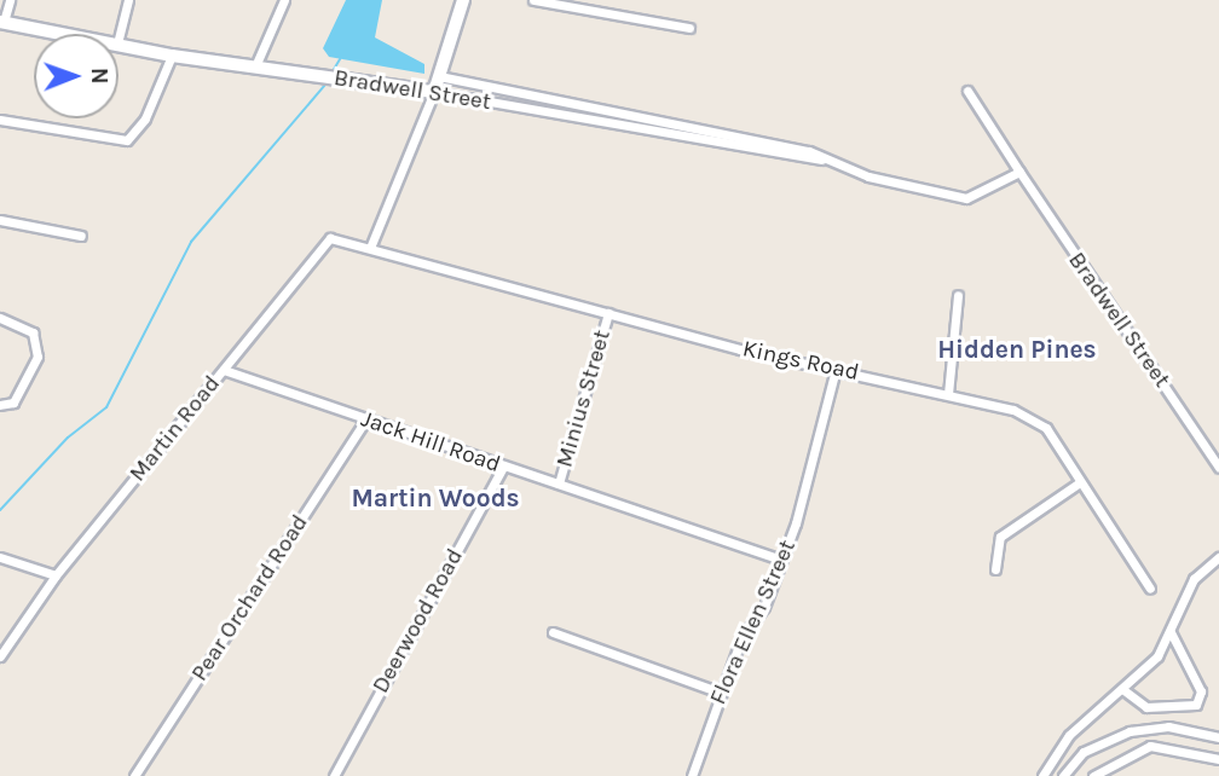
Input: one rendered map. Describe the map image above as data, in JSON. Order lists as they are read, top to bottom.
{
  "streets": {
    "street": [
      "Bradwell Street",
      "Kings Road",
      "Minius Street",
      "Martin Road",
      "Jack Hill Road",
      "Pear Orchard Road",
      "Deerwood Road",
      "Flora Ellen Street"
    ]
  },
  "crossings": [
    ["Kings Road", "Minius Street"],
    ["Kings Road", "Martin Road"],
    ["Kings Road", "Flora Ellen Street"],
    ["Minius Street", "Jack Hill Road"],
    ["Martin Road", "Jack Hill Road"],
    ["Jack Hill Road", "Pear Orchard Road"],
    ["Jack Hill Road", "Deerwood Road"],
    ["Jack Hill Road", "Flora Ellen Street"]
  ],
  "districts": ["Hidden Pines", "Martin Woods"],
  "north": "right"
}
